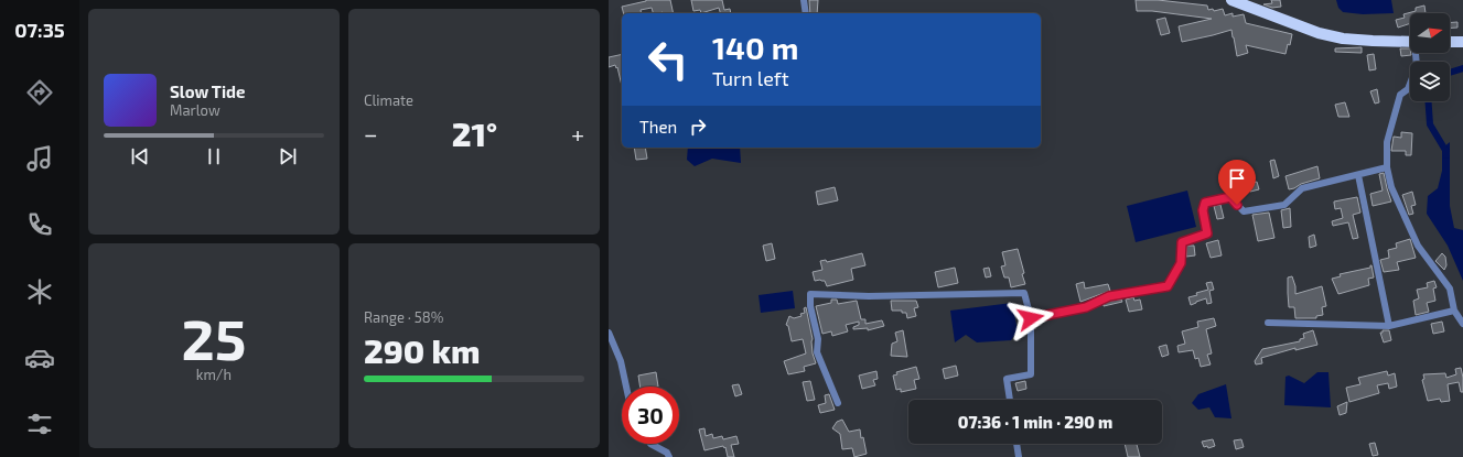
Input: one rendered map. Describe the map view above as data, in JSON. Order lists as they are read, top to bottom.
{
  "north": "right",
  "page": {
    "tabs": "07:35",
    "tile": [
      "Climate",
      ["25", "km/h"],
      ["Range · 58%", "290 km"]
    ],
    "turn": ["140 m", "Turn left"],
    "song": ["Slow Tide", "Marlow"],
    "then": "Then",
    "heat": ["−", "21°", "+"],
    "limit": "30",
    "trip": "07:36 · 1 min · 290 m"
  }
}
